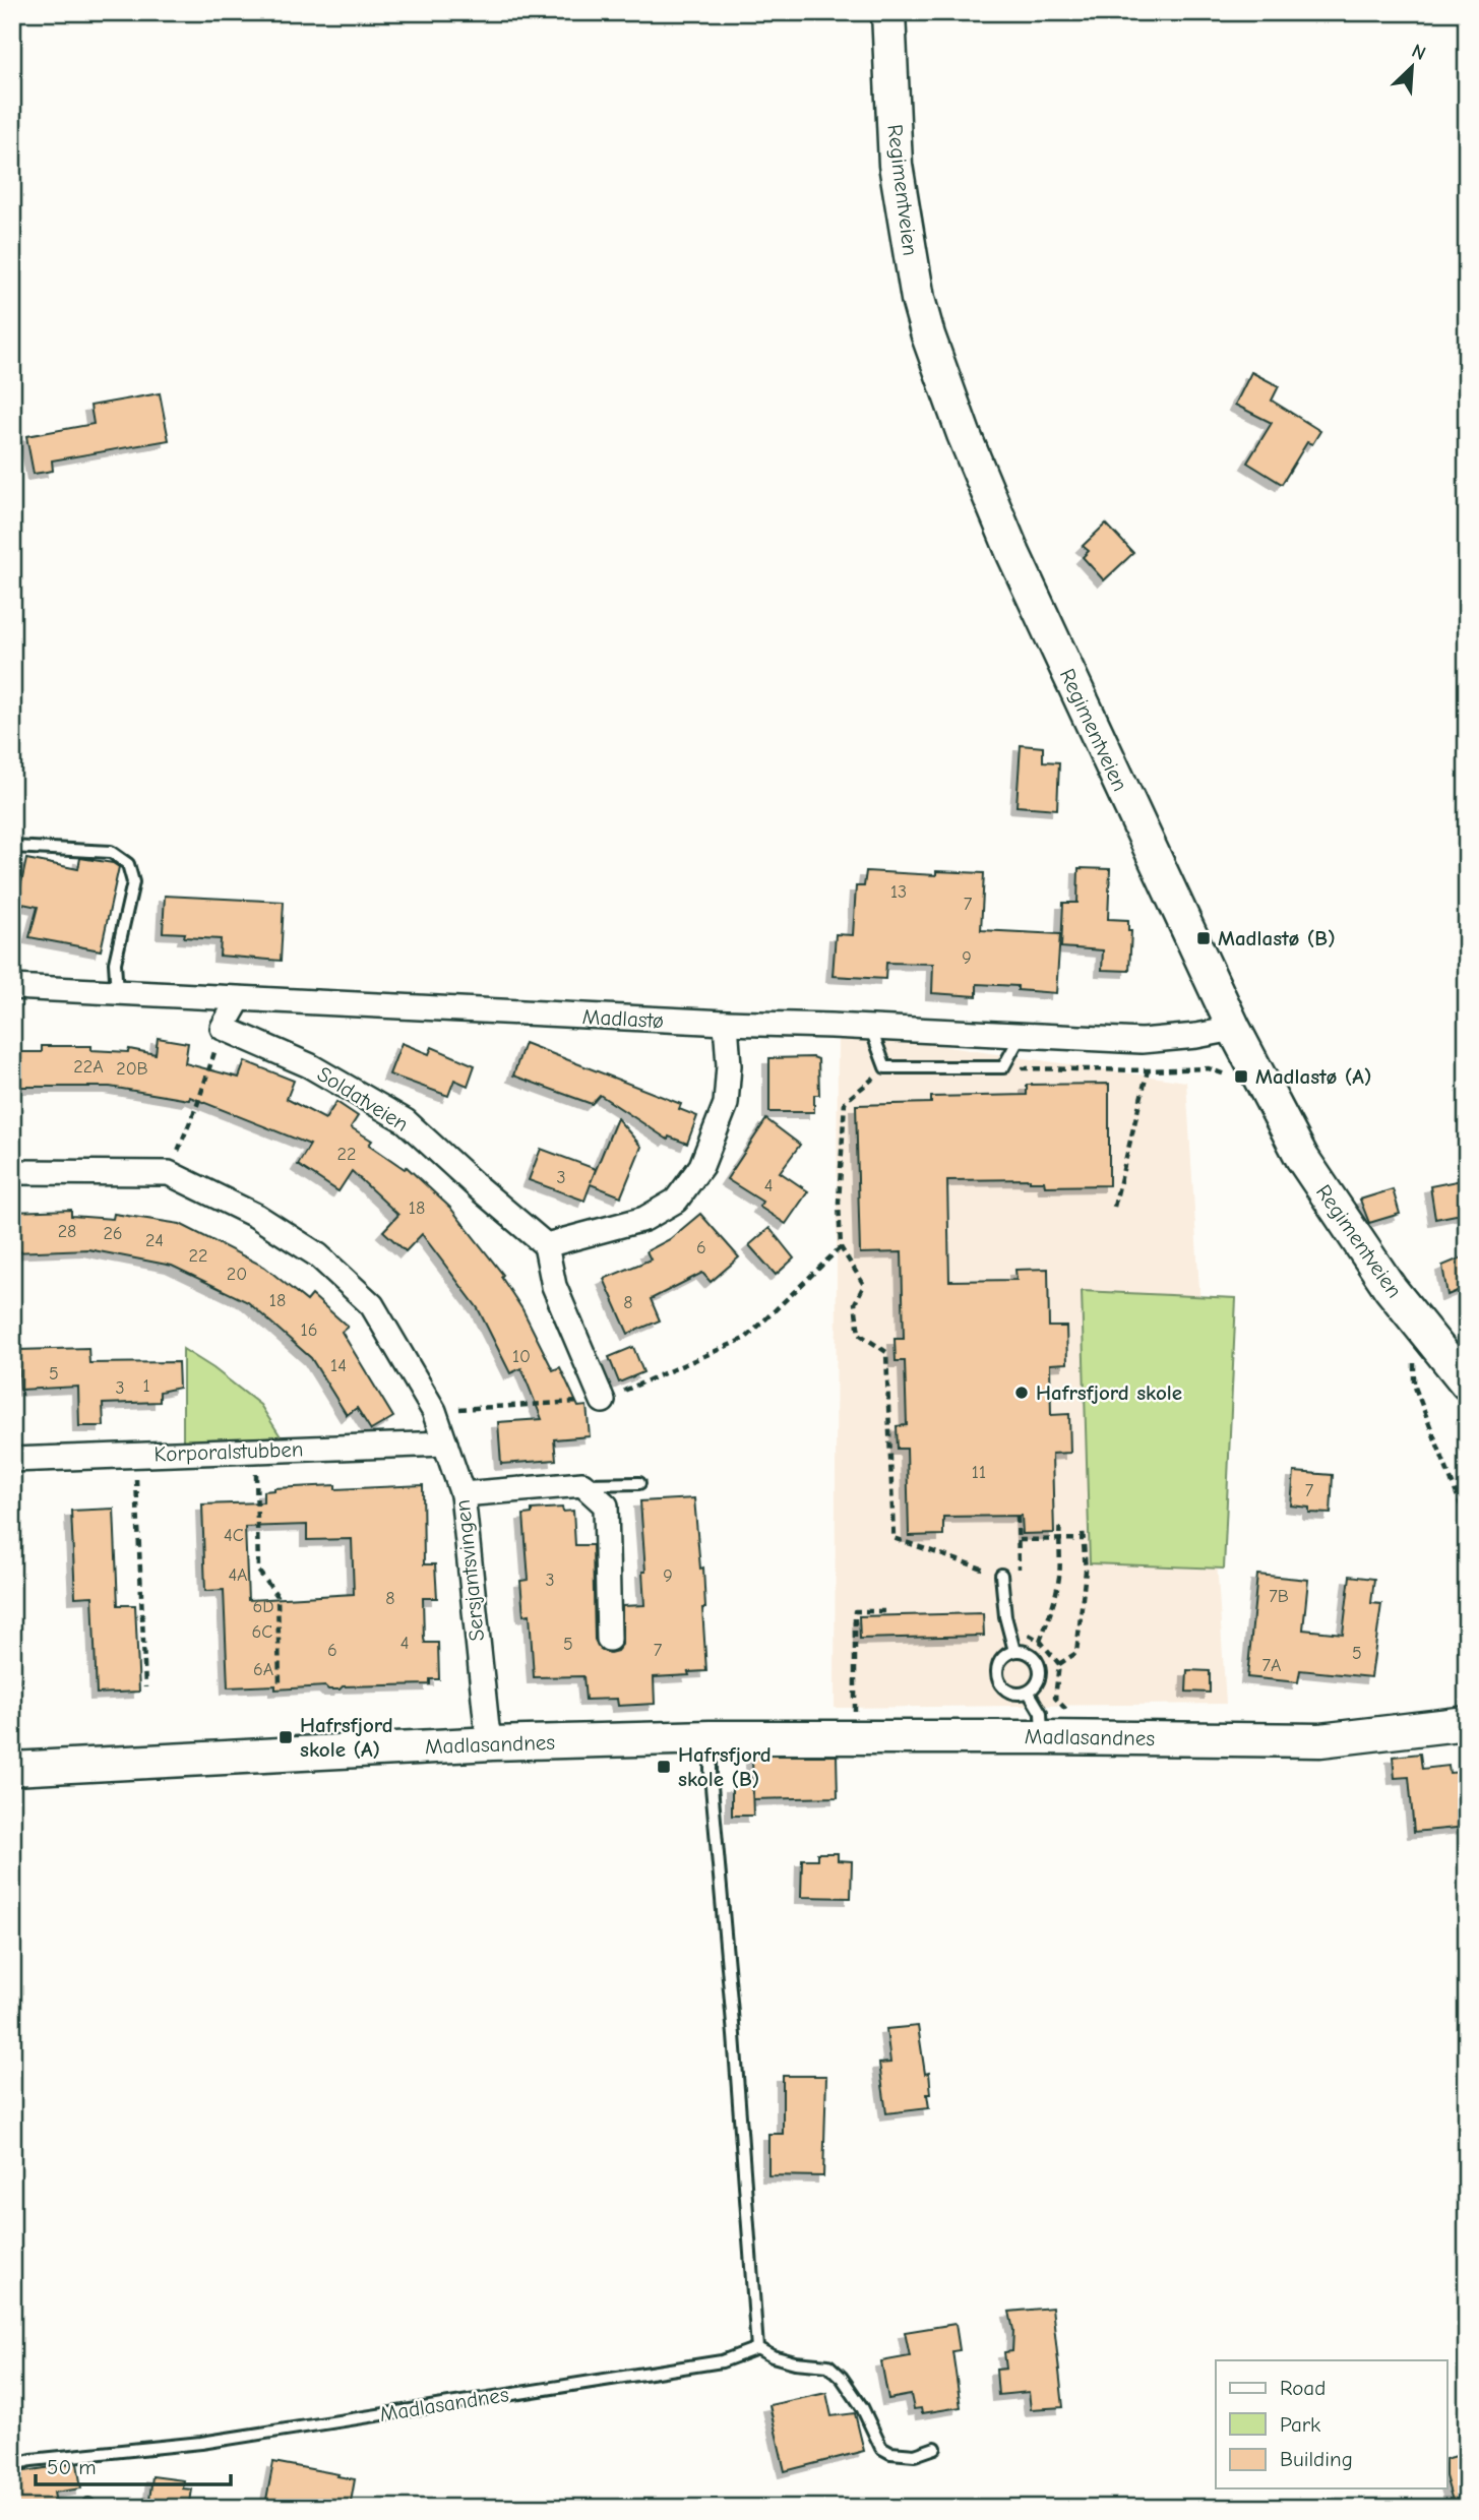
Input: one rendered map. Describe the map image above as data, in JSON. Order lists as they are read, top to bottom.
{
  "streets": {
    "main road": ["Regimentveien", "Madlasandnes"],
    "street": [
      "Madlastø",
      "Soldatveien",
      "Korporalstubben",
      "Sersjantsvingen"
    ]
  },
  "crossings": [
    ["Regimentveien", "Madlastø"],
    ["Korporalstubben", "Sersjantsvingen"],
    ["Sersjantsvingen", "Madlasandnes"]
  ],
  "places": {
    "transit": [
      "Madlastø (B)",
      "Madlastø (A)",
      "Hafrsfjord skole (A)",
      "Hafrsfjord skole (B)"
    ],
    "other": ["Hafrsfjord skole"]
  },
  "house_numbers": [
    "13",
    "7",
    "9",
    "22A",
    "20B",
    "22",
    "3",
    "4",
    "18",
    "28",
    "26",
    "24",
    "6",
    "22",
    "20",
    "18",
    "8",
    "16",
    "10",
    "14",
    "5",
    "1",
    "3",
    "11",
    "7",
    "4C",
    "4A",
    "9",
    "3",
    "7B",
    "8",
    "6D",
    "6C",
    "4",
    "5",
    "6",
    "7",
    "5",
    "7A",
    "6A"
  ],
  "legend": ["Road", "Park", "Building"],
  "scale_bar": "50 m",
  "north": "top right"
}
